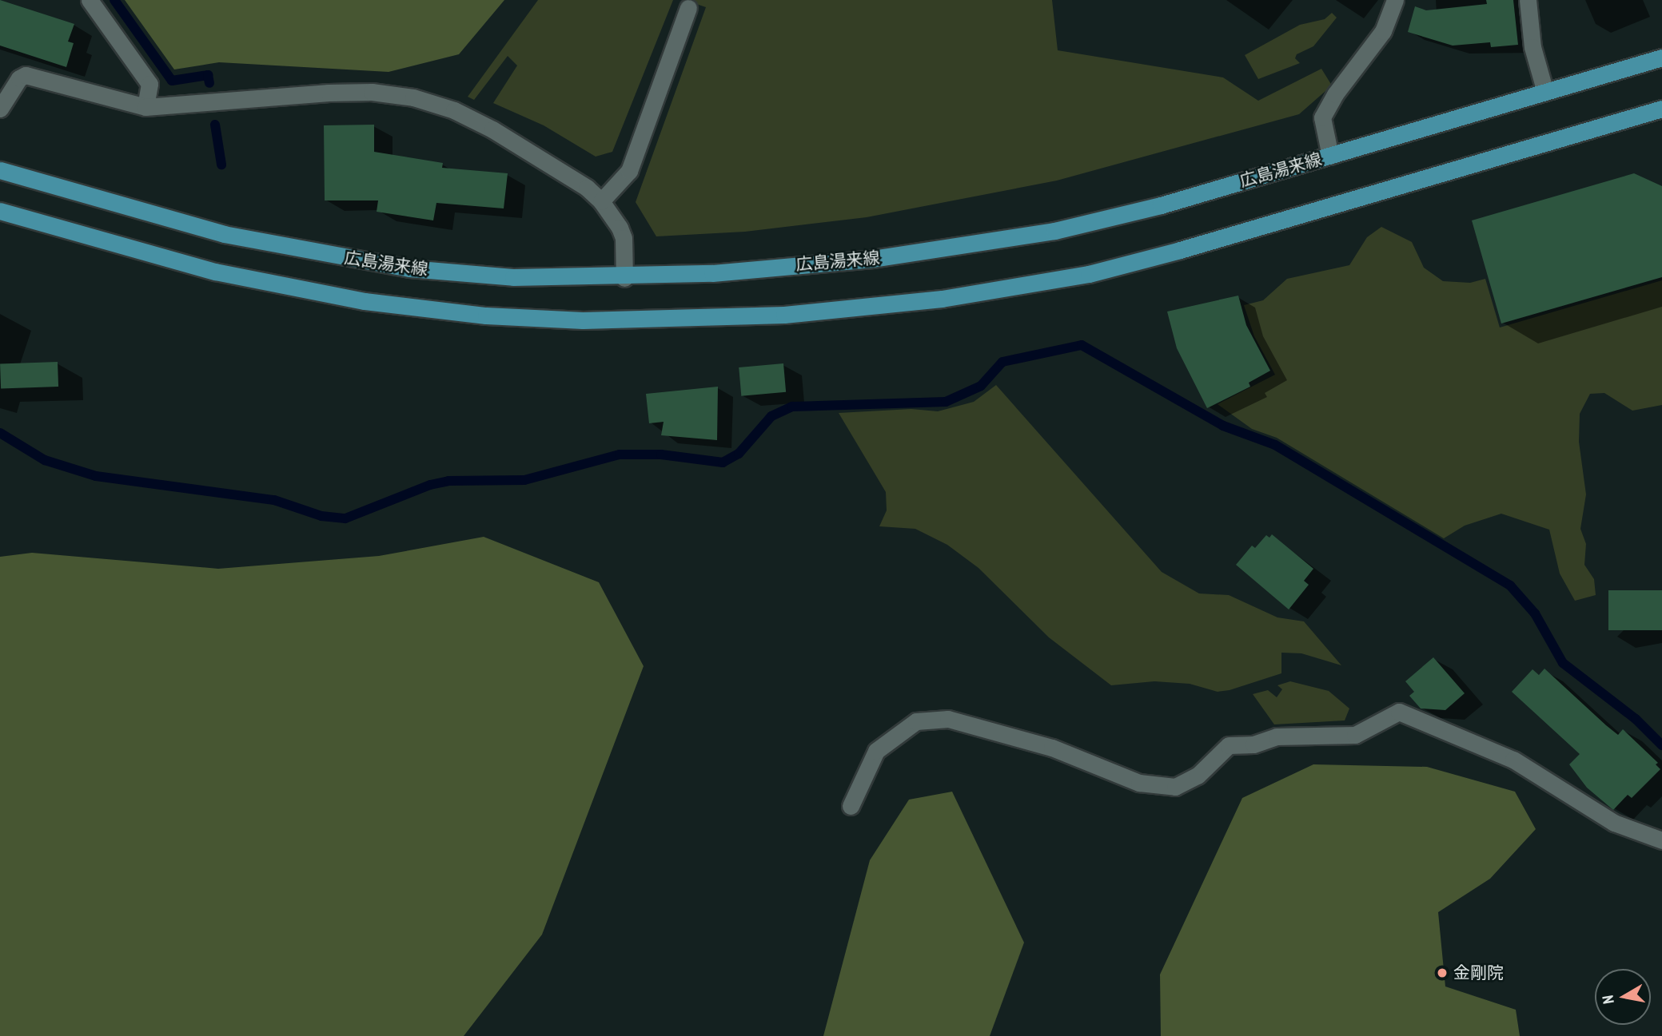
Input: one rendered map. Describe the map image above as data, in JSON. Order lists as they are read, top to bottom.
{
  "streets": {
    "main road": ["広島湯来線"]
  },
  "places": ["金剛院"],
  "north": "left"
}
